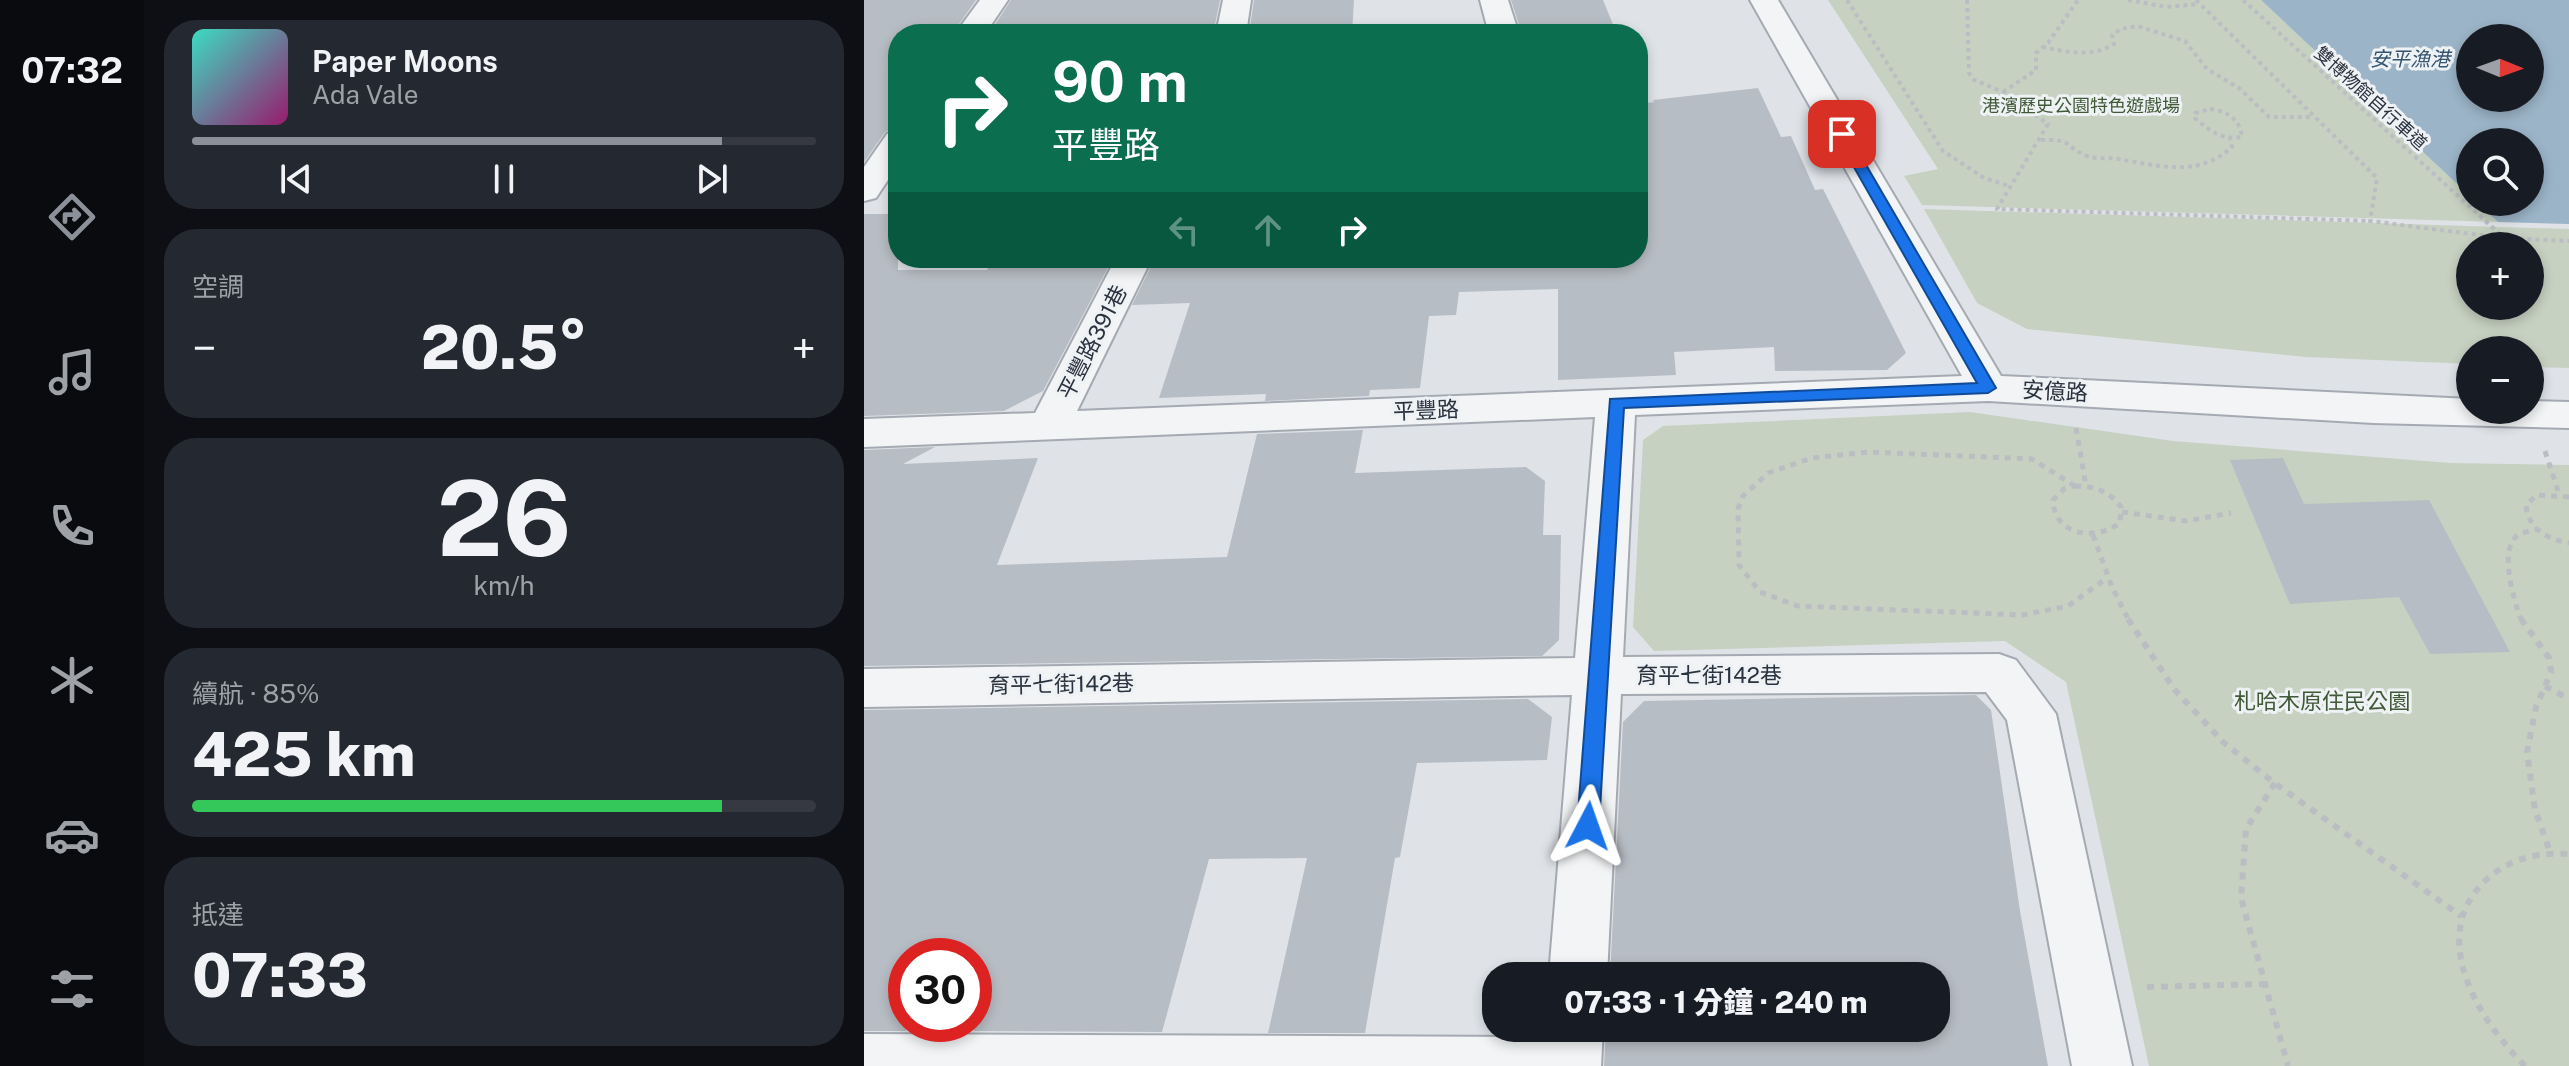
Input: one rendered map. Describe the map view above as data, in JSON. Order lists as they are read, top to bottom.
{
  "streets": {
    "street": [
      "平豐路391巷",
      "安億路",
      "平豐路",
      "育平七街142巷"
    ],
    "path": ["雙博物館自行車道"]
  },
  "crossings": [
    ["平豐路391巷", "平豐路"],
    ["安億路", "平豐路"]
  ],
  "water": ["安平漁港"],
  "parks": ["港濱歷史公園特色遊戲場", "札哈木原住民公園"],
  "north": "right",
  "page": {
    "tabs": "07:32",
    "map_buttons": ["+", "−"],
    "turn": ["90 m", "平豐路"],
    "song": ["Paper Moons", "Ada Vale"],
    "tile": [
      "空調",
      ["26", "km/h"],
      ["續航 · 85%", "425 km"],
      ["抵達", "07:33"]
    ],
    "heat": ["−", "20.5°", "+"],
    "limit": "30",
    "trip": "07:33 · 1 分鐘 · 240 m"
  }
}
